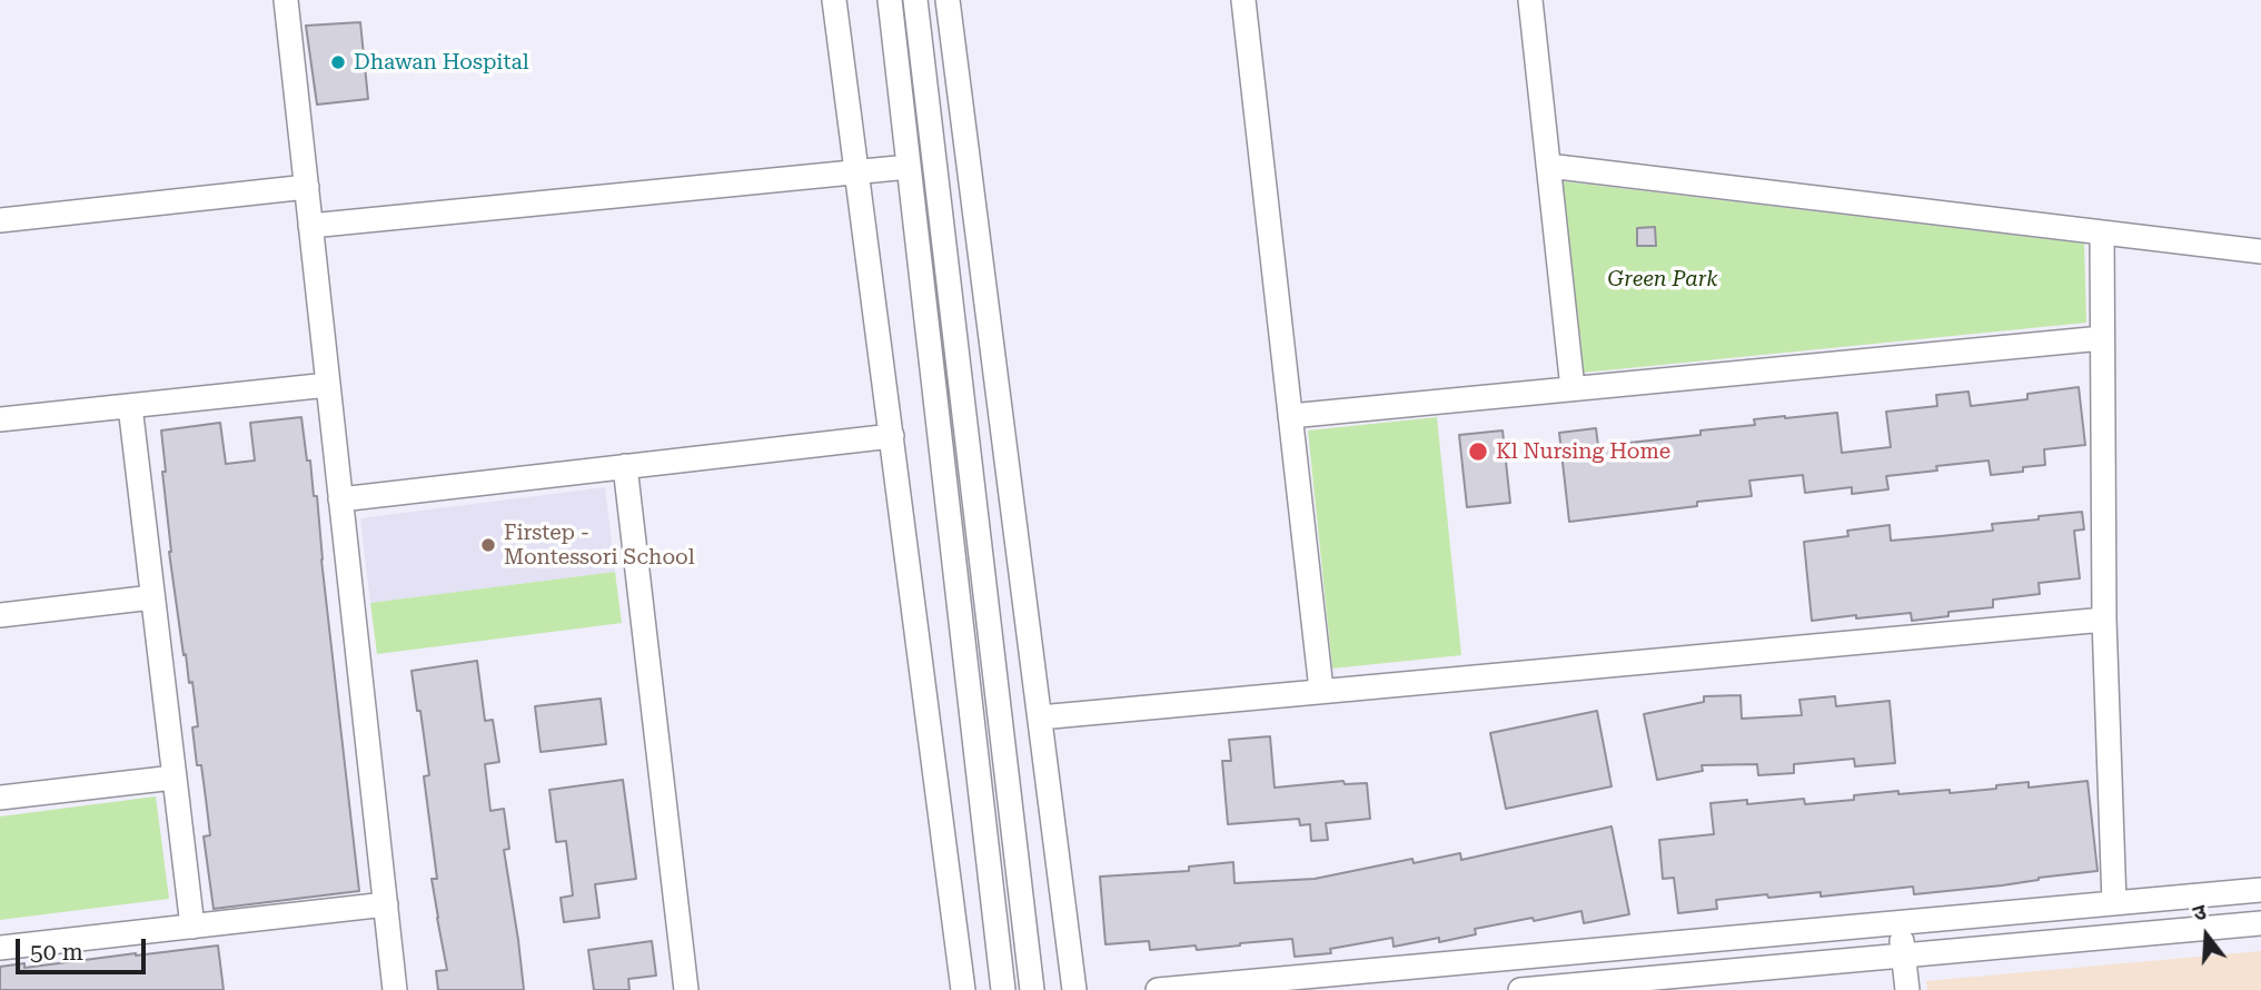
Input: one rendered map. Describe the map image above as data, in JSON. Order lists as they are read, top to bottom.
{
  "parks": ["Green Park"],
  "places": ["Dhawan Hospital", "Kl Nursing Home", "Firstep - Montessori School"],
  "scale_bar": "50 m",
  "north": "top"
}
